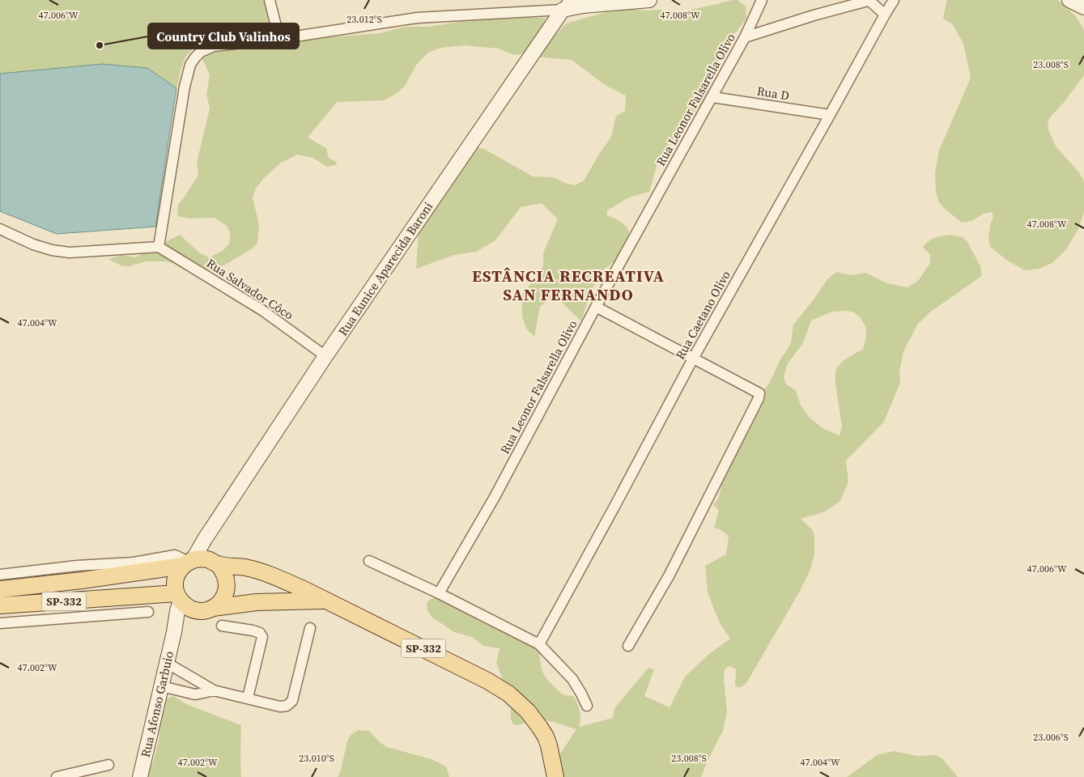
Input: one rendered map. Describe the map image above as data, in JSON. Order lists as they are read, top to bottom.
{
  "streets": {
    "main road": ["Rua Eunice Aparecida Baroni", "SP-332", "Rua Afonso Garbuio"],
    "street": [
      "Rua D",
      "Rua Leonor Falsarella Olivo",
      "Rua Salvador Côco",
      "Rua Caetano Olivo"
    ]
  },
  "crossings": [
    ["Rua D", "Rua Leonor Falsarella Olivo"],
    ["Rua D", "Rua Caetano Olivo"],
    ["Rua Eunice Aparecida Baroni", "Rua Salvador Côco"],
    ["Rua Eunice Aparecida Baroni", "SP-332"],
    ["Rua Eunice Aparecida Baroni", "Rua Afonso Garbuio"],
    ["SP-332", "Rua Afonso Garbuio"]
  ],
  "districts": ["ESTÂNCIA RECREATIVA SAN FERNANDO"],
  "places": ["Country Club Valinhos"],
  "coordinates": [
    "47.006°W",
    "47.008°W",
    "23.012°S",
    "23.008°S",
    "47.004°W",
    "47.002°W",
    "23.006°S",
    "23.010°S"
  ]
}
